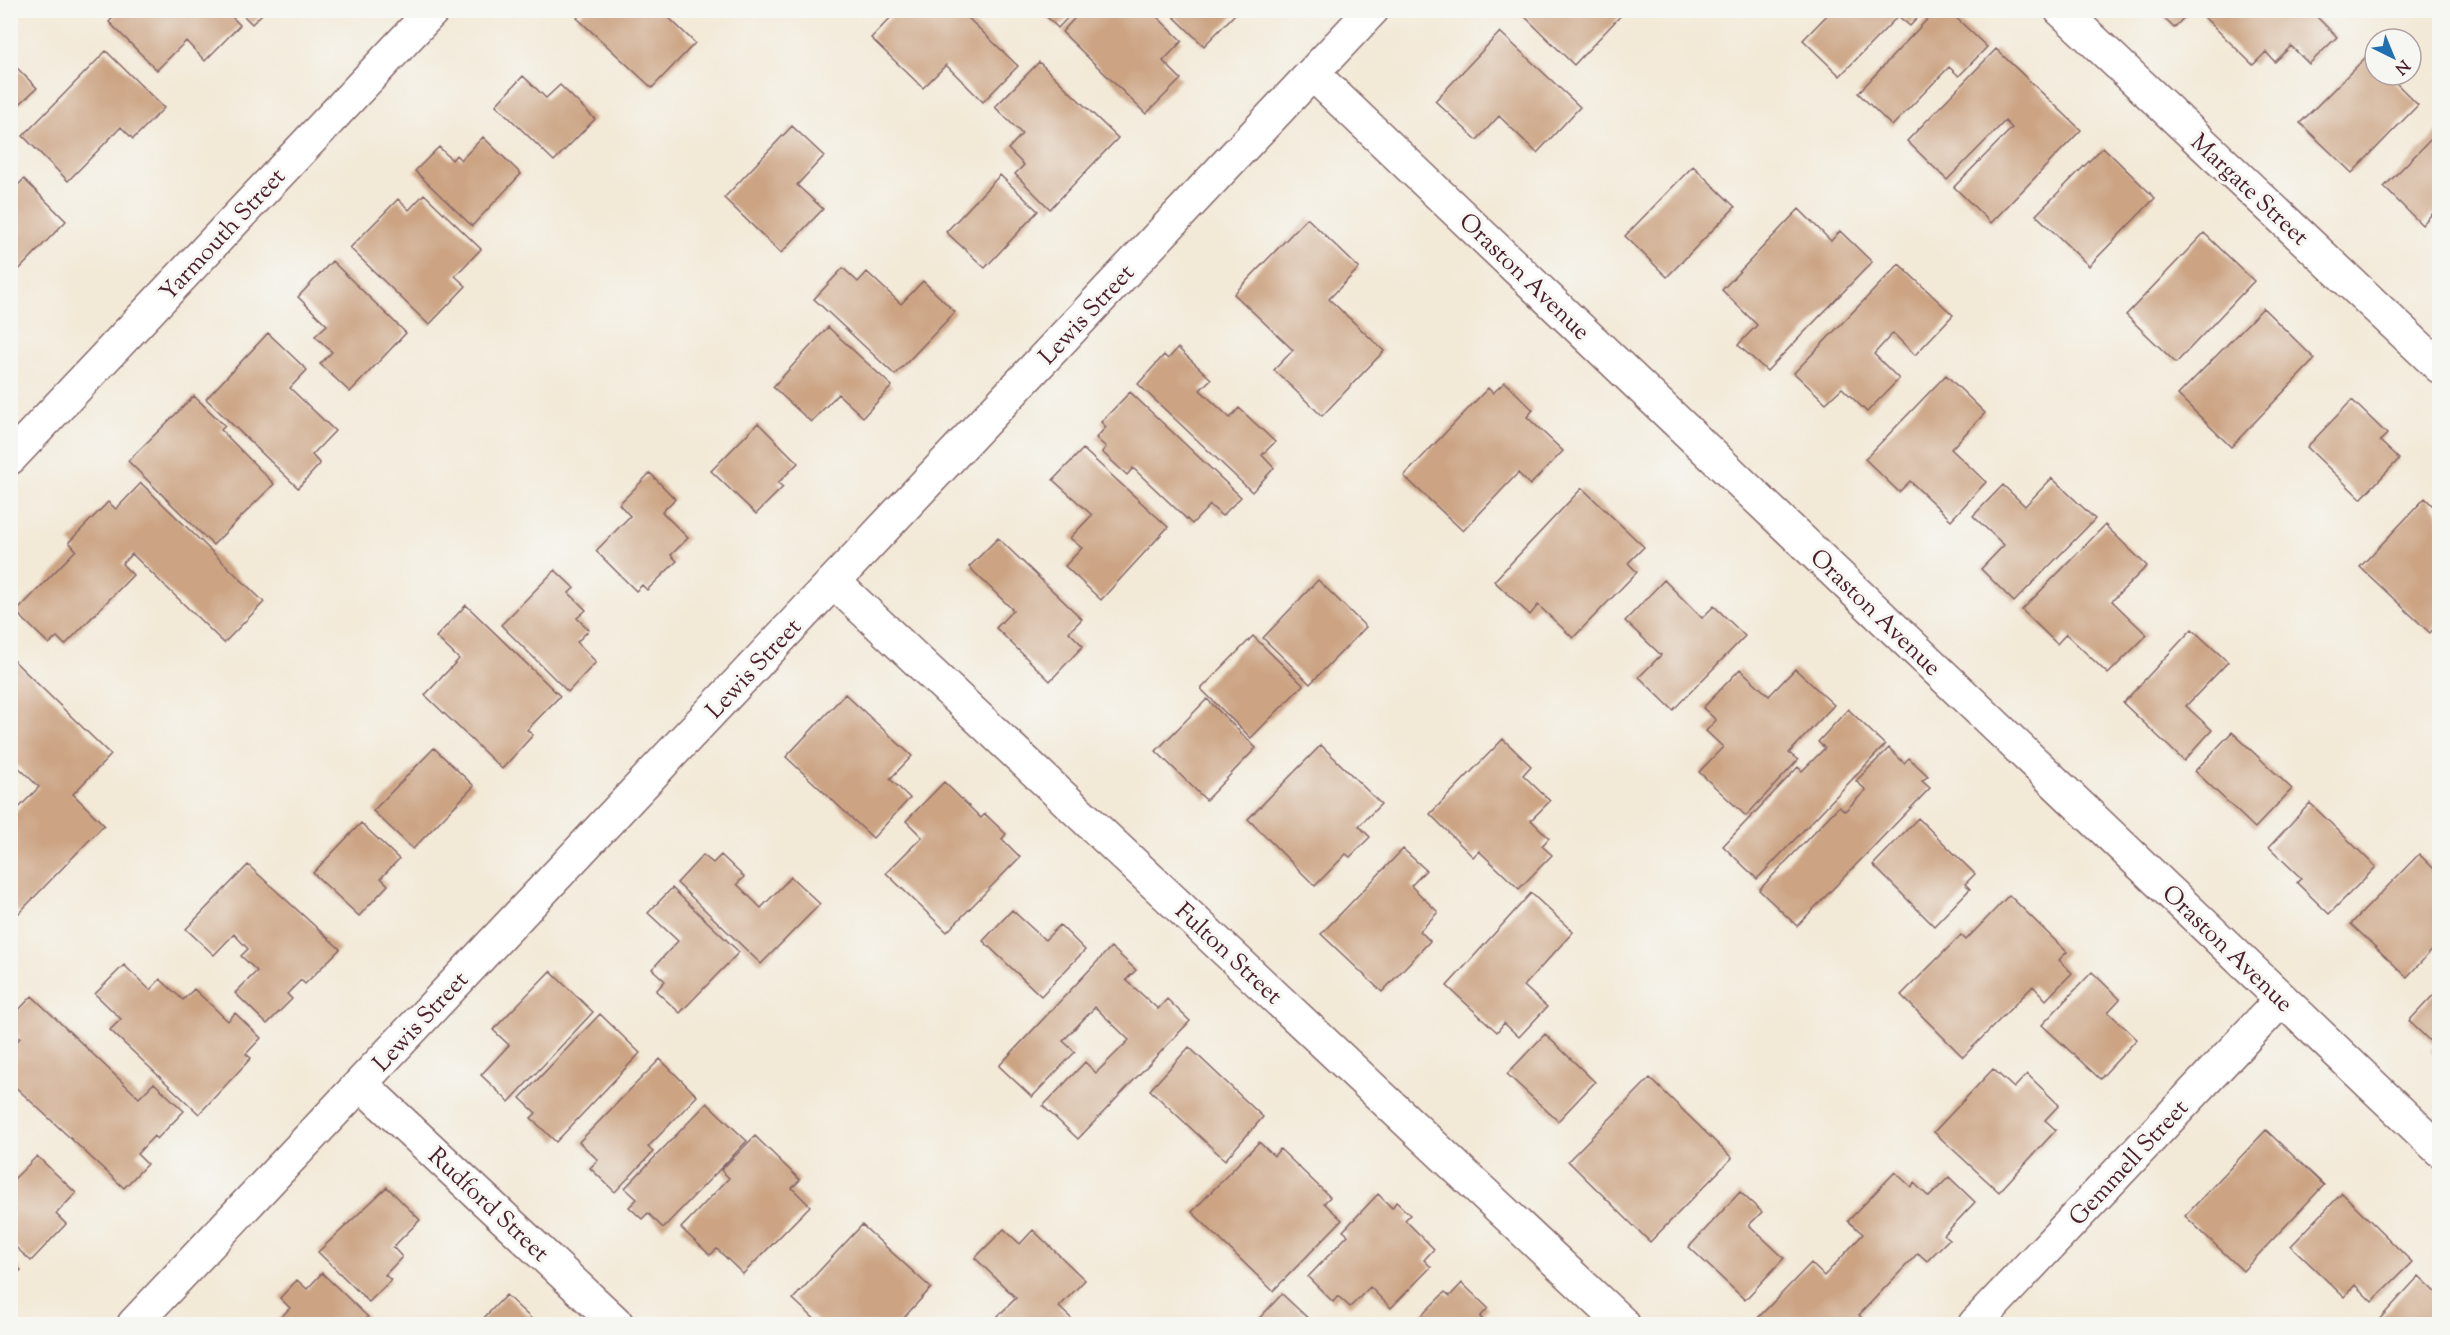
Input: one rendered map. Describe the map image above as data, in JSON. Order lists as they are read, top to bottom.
{
  "streets": {
    "street": [
      "Margate Street",
      "Yarmouth Street",
      "Oraston Avenue",
      "Lewis Street",
      "Fulton Street",
      "Gemmell Street",
      "Rudford Street"
    ]
  },
  "crossings": [
    ["Oraston Avenue", "Lewis Street"],
    ["Oraston Avenue", "Gemmell Street"],
    ["Lewis Street", "Fulton Street"],
    ["Lewis Street", "Rudford Street"]
  ],
  "north": "bottom right"
}
